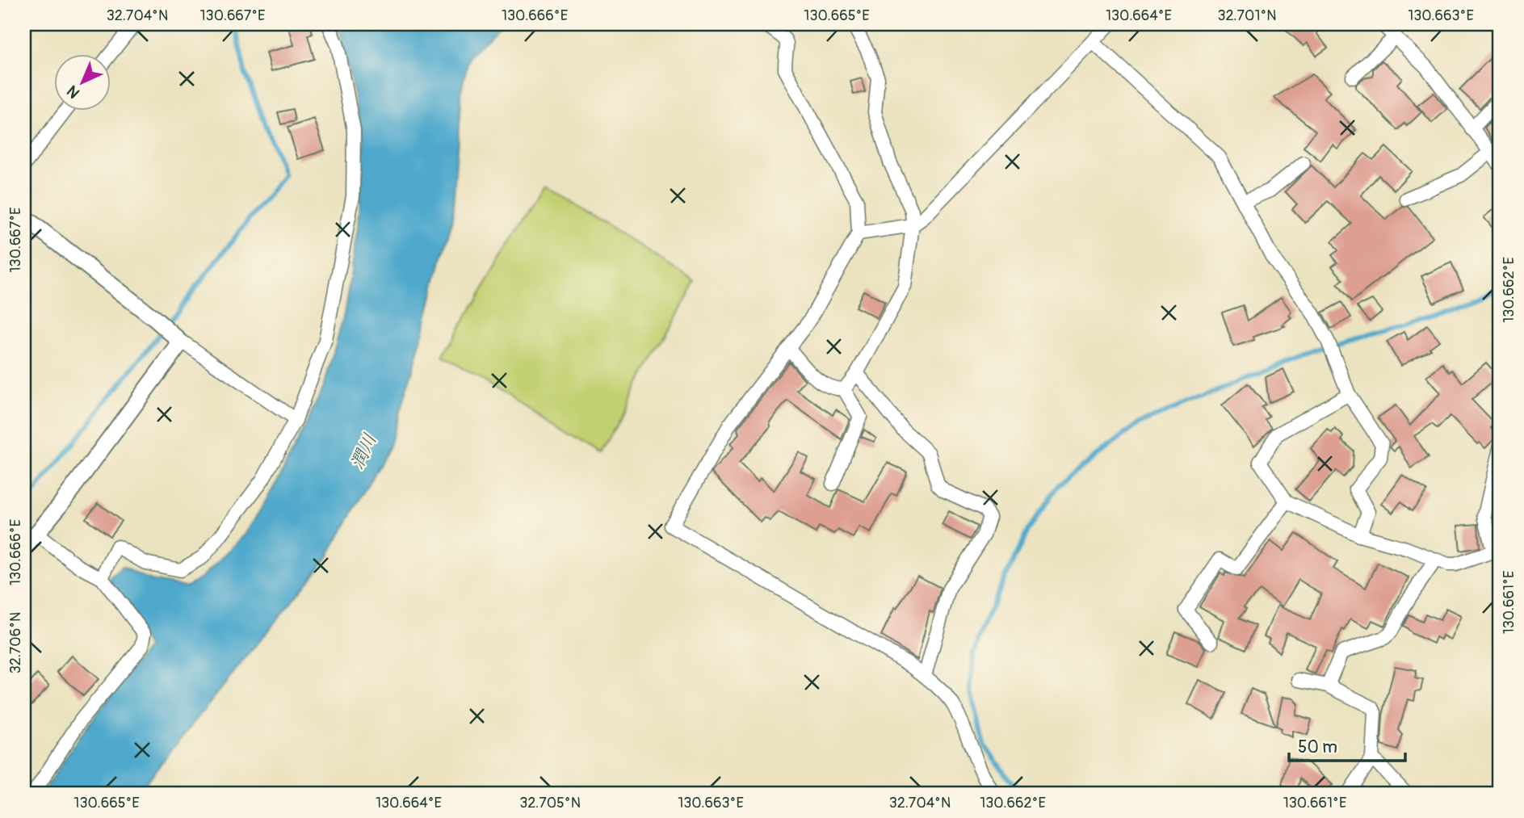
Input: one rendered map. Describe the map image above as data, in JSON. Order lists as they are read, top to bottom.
{
  "water": ["潤川"],
  "scale_bar": "50 m",
  "north": "bottom left",
  "coordinates": [
    "32.704°N",
    "130.667°E",
    "130.666°E",
    "130.665°E",
    "130.664°E",
    "32.701°N",
    "130.663°E",
    "130.662°E",
    "130.661°E",
    "32.706°N",
    "32.705°N"
  ]
}
